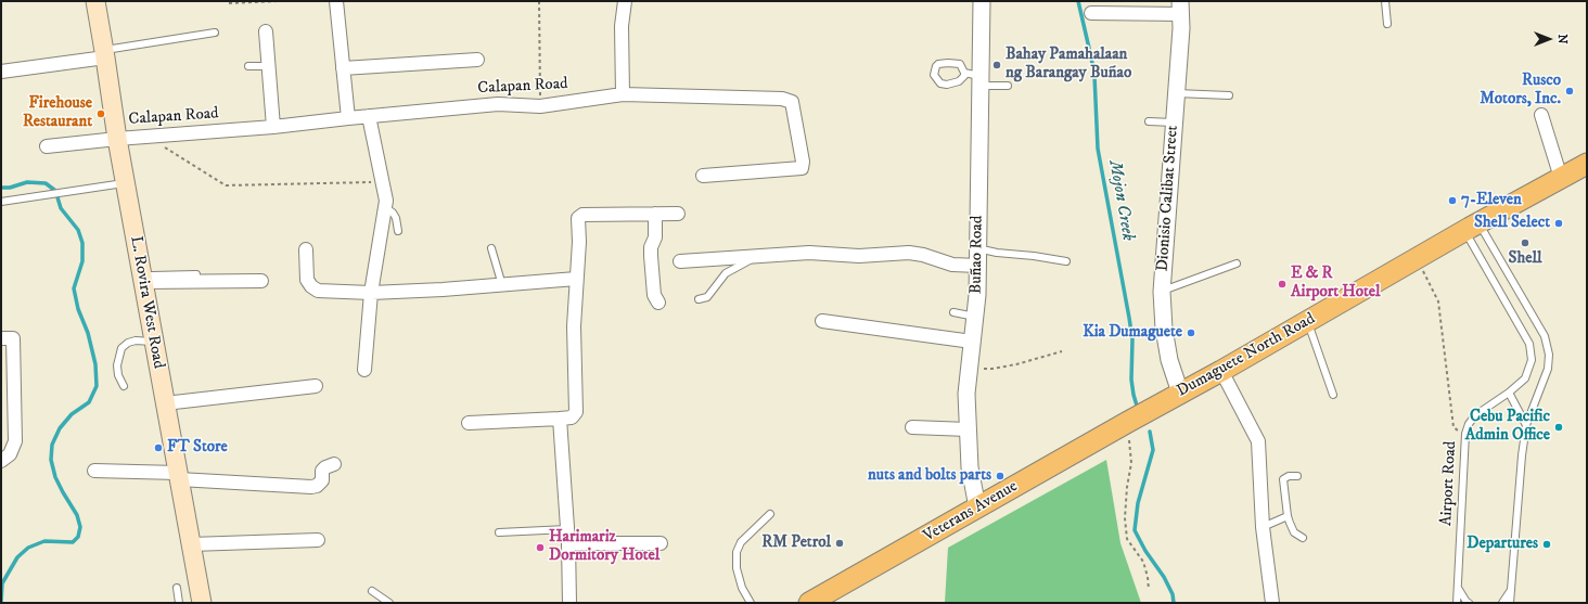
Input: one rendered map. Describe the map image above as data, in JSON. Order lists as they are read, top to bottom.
{
  "streets": {
    "highway": ["Dumaguete North Road", "Veterans Avenue"],
    "main road": ["L. Rovira West Road"],
    "street": ["Calapan Road", "Dionisio Calibat Street", "Buñao Road"],
    "lane": ["Airport Road"]
  },
  "crossings": [
    ["Calapan Road", "L. Rovira West Road"],
    ["Dionisio Calibat Street", "Dumaguete North Road"],
    ["Buñao Road", "Veterans Avenue"],
    ["Dumaguete North Road", "Airport Road"],
    ["Dumaguete North Road", "Veterans Avenue"]
  ],
  "water": ["Mojon Creek"],
  "places": [
    "Bahay Pamahalaan ng Barangay Buñao",
    "Rusco Motors, Inc.",
    "Firehouse Restaurant",
    "7-Eleven",
    "Shell Select",
    "Shell",
    "E & R Airport Hotel",
    "Kia Dumaguete",
    "Cebu Pacific Admin Office",
    "FT Store",
    "nuts and bolts parts",
    "RM Petrol",
    "Departures",
    "Harimariz Dormitory Hotel"
  ],
  "north": "right"
}
